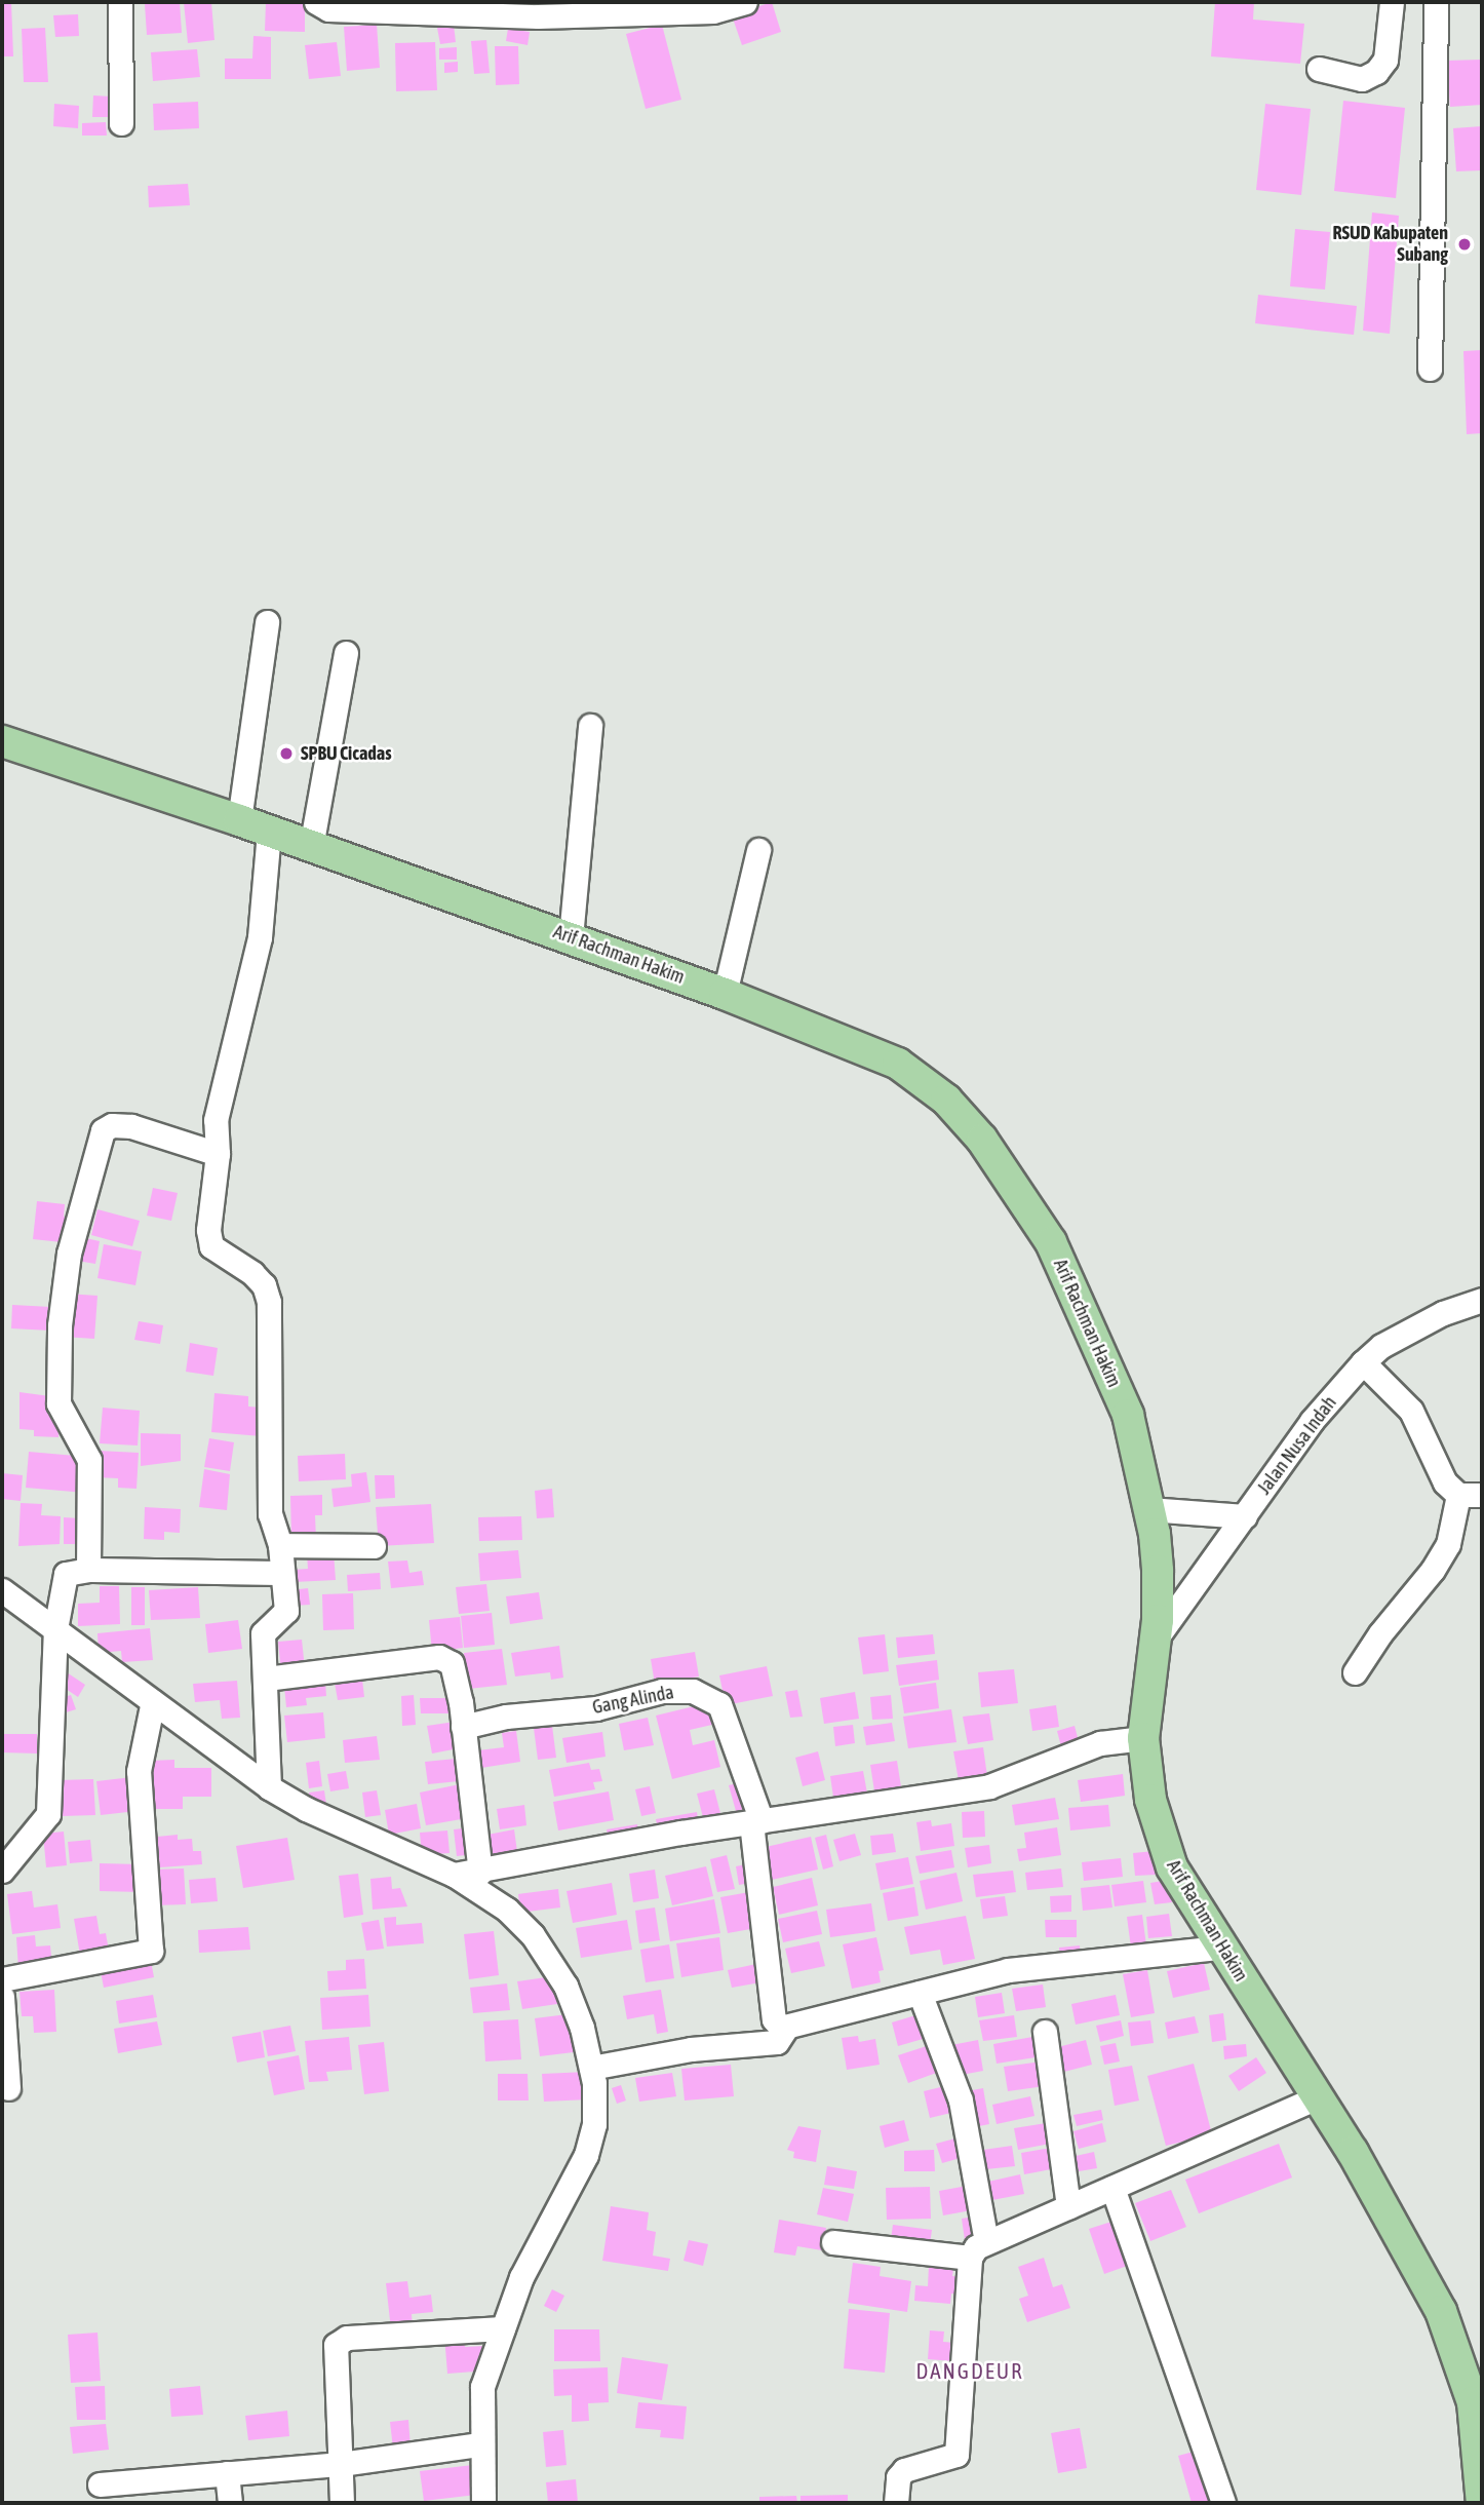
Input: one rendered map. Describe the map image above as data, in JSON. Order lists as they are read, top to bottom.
{
  "streets": {
    "main road": ["Arif Rachman Hakim"],
    "street": ["Jalan Nusa Indah", "Gang Alinda"]
  },
  "crossings": [
    ["Arif Rachman Hakim", "Jalan Nusa Indah"]
  ],
  "districts": ["DANGDEUR"],
  "places": ["RSUD Kabupaten Subang", "SPBU Cicadas"]
}
